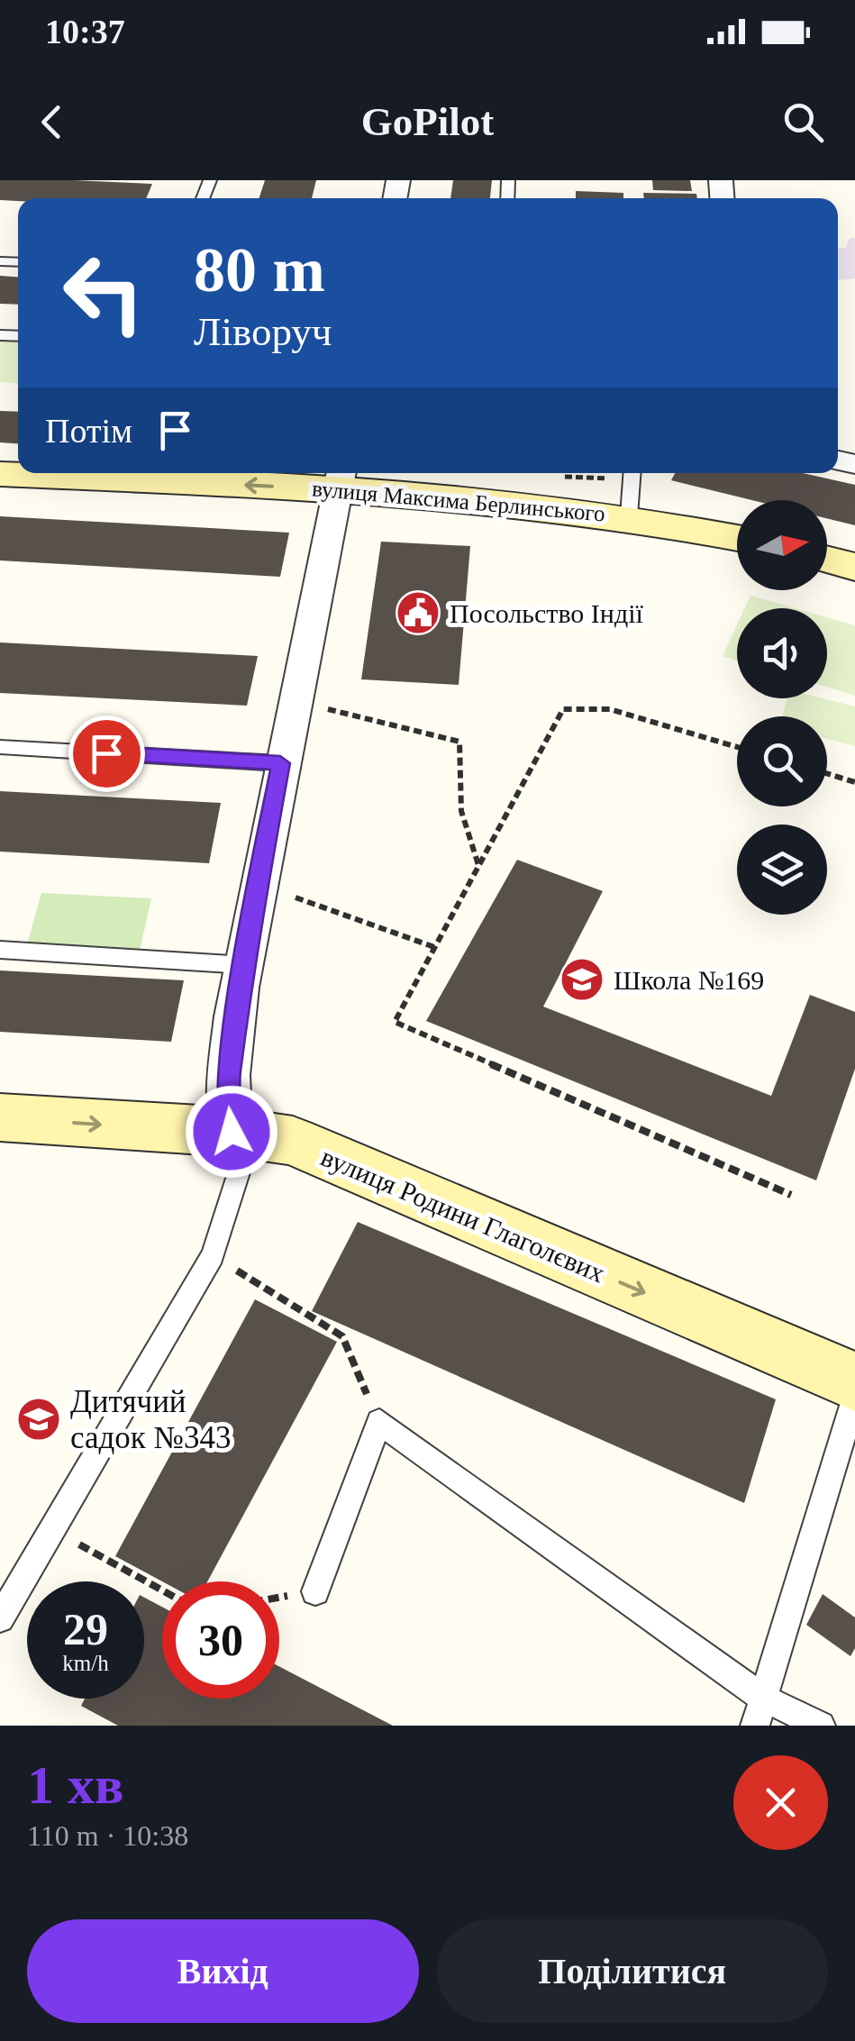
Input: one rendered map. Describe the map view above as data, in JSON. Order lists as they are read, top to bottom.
{
  "streets": {
    "street": ["вулиця Максима Берлинського", "вулиця Родини Глаголєвих"]
  },
  "one_way": ["вулиця Максима Берлинського", "вулиця Родини Глаголєвих"],
  "places": {
    "public building": ["Посольство Індії"],
    "school or university": ["Школа №169", "Дитячий садок №343"]
  },
  "north": "right",
  "page": {
    "status": "10:37",
    "header": "GoPilot",
    "turn": ["80 m", "Ліворуч"],
    "then": "Потім",
    "speed": "29 km/h",
    "limit": "30",
    "heading": ["1 хв", "110 m · 10:38"],
    "buttons": ["Вихід", "Поділитися"]
  }
}
